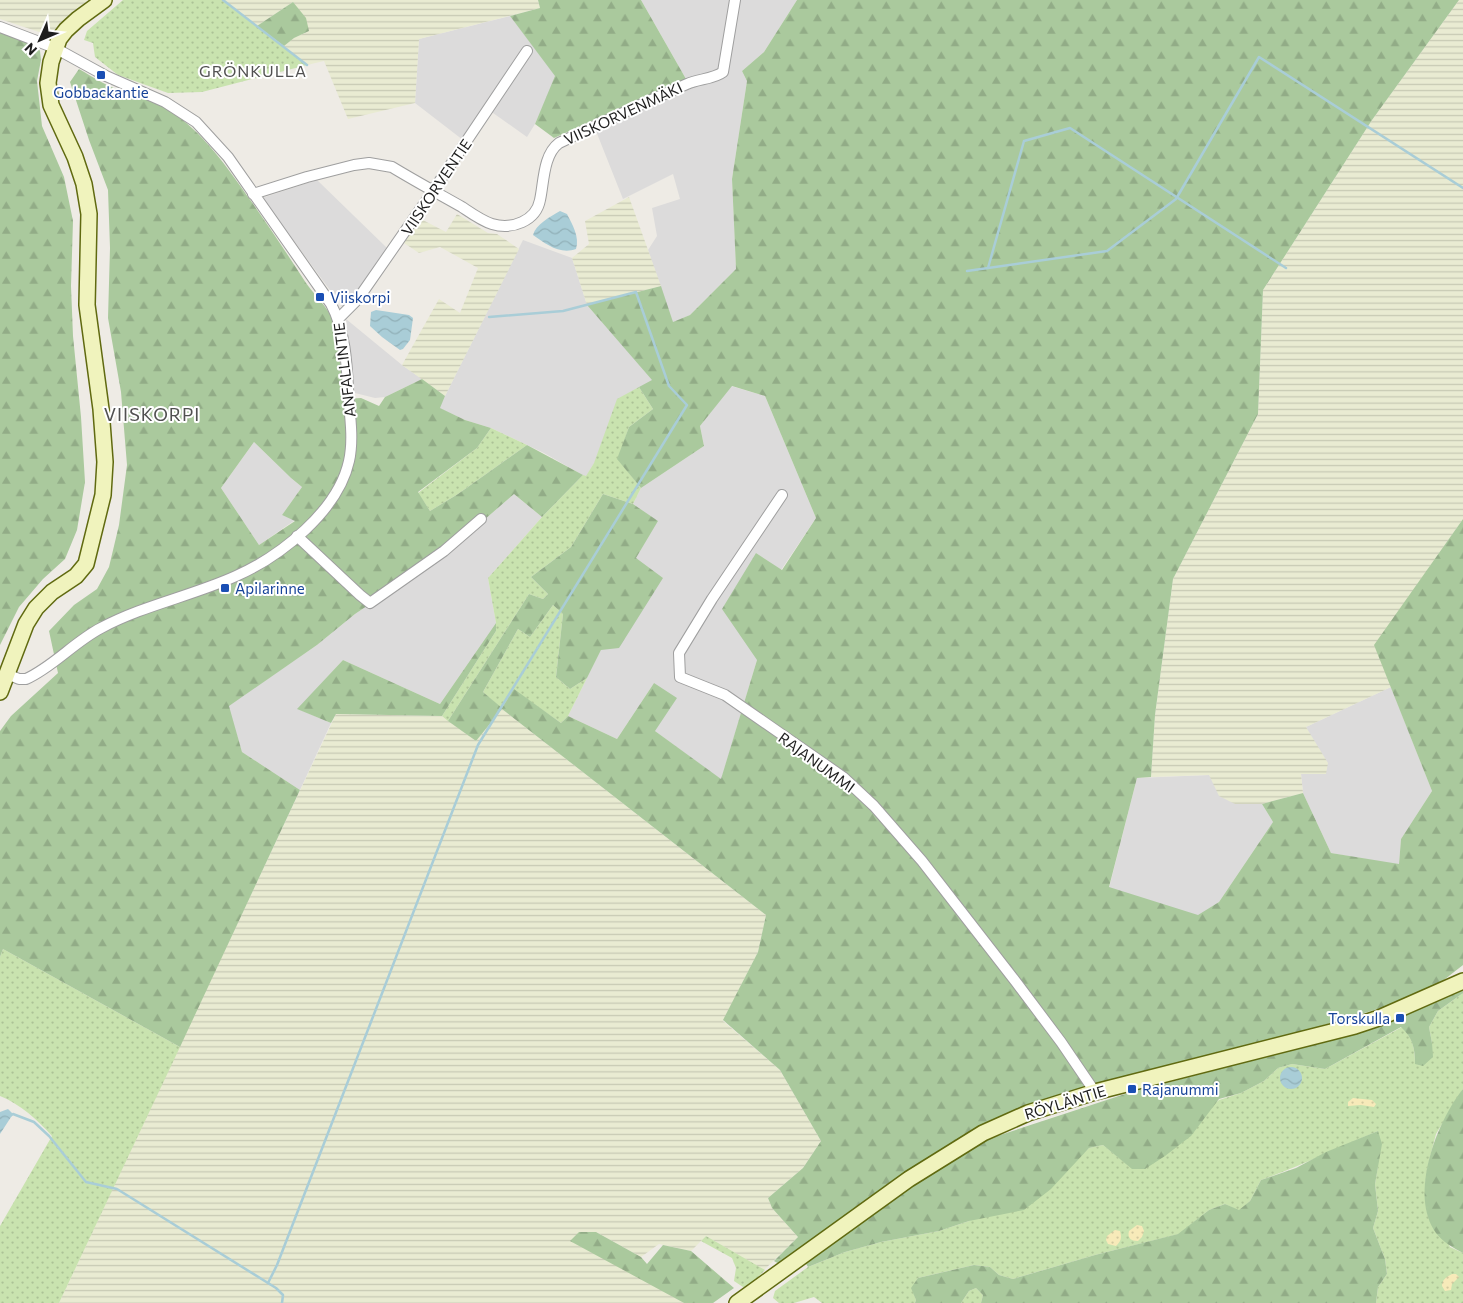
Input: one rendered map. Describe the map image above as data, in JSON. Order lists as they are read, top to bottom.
{
  "streets": {
    "street": [
      "VIISKORVENMÄKI",
      "VIISKORVENTIE",
      "ANFALLINTIE",
      "RAJANUMMI",
      "RÖYLÄNTIE"
    ]
  },
  "crossings": [
    ["VIISKORVENMÄKI", "VIISKORVENTIE"],
    ["VIISKORVENMÄKI", "ANFALLINTIE"],
    ["VIISKORVENTIE", "ANFALLINTIE"],
    ["RAJANUMMI", "RÖYLÄNTIE"]
  ],
  "districts": ["GRÖNKULLA", "VIISKORPI"],
  "places": {
    "transit": [
      "Gobbackantie",
      "Viiskorpi",
      "Apilarinne",
      "Torskulla",
      "Rajanummi"
    ]
  },
  "north": "bottom left"
}
